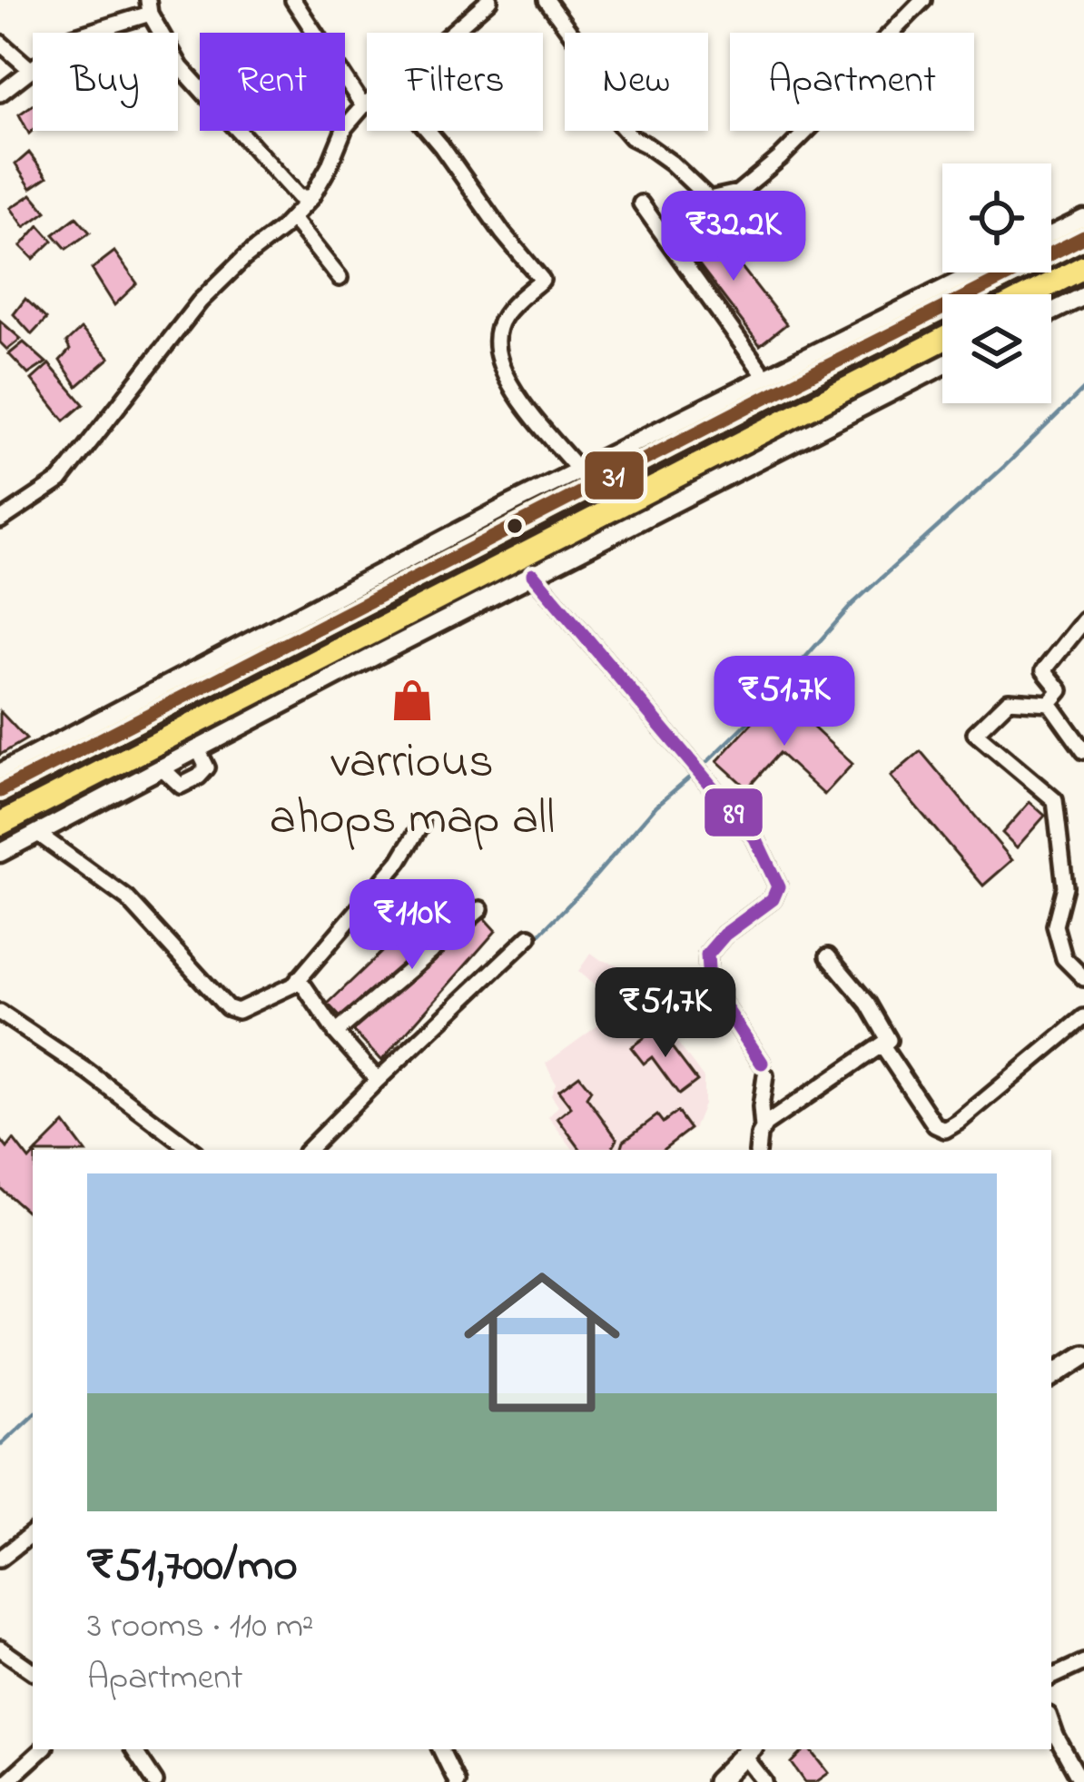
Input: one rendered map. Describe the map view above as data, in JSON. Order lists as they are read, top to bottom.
{
  "places": {
    "shop": ["varrious ahops map all"]
  },
  "lines": ["transit line 31", "transit line 89"],
  "page": {
    "chip": [
      "Buy",
      "Rent",
      "Filters",
      "New",
      "Apartment"
    ],
    "price": [
      "₹32.2K",
      "₹51.7K",
      "₹110K",
      "₹51.7K"
    ],
    "list": [
      {
        "name": "₹51,700/mo",
        "note": "3 rooms · 110 m² · Apartment"
      }
    ]
  }
}
